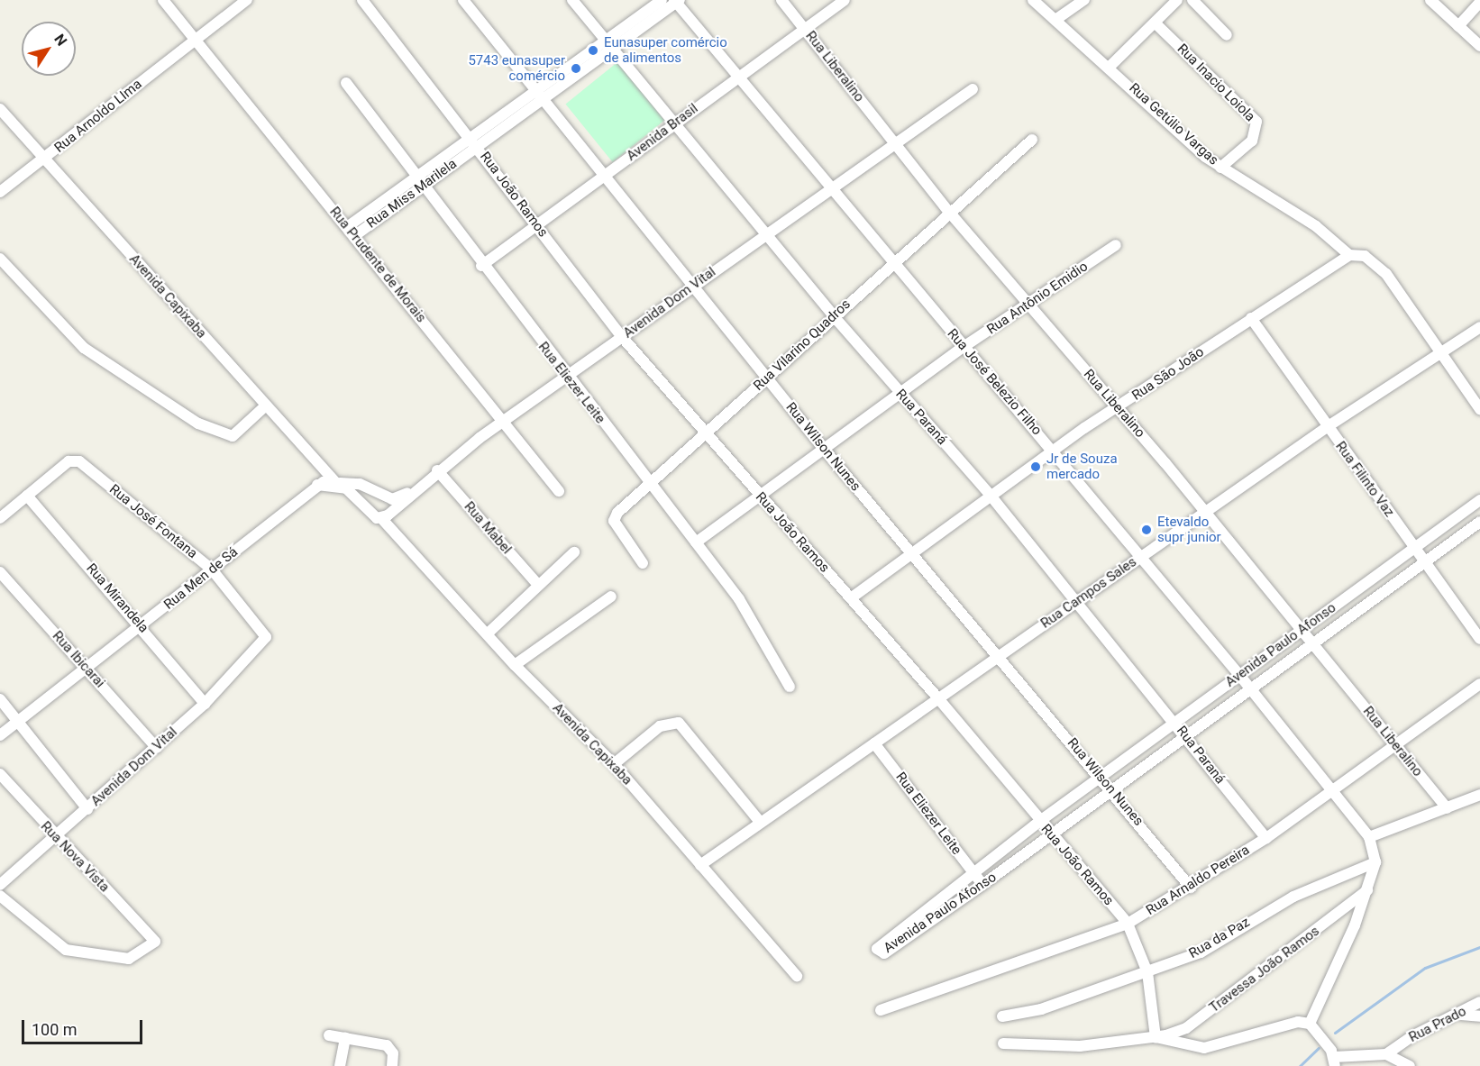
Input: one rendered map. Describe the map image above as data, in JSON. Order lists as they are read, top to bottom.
{
  "streets": {
    "street": [
      "Rua Liberalino",
      "Rua Inacio Loiola",
      "Rua Arnoldo LIma",
      "Rua Getúlio Vargas",
      "Avenida Brasil",
      "Rua Miss Marilela",
      "Rua João Ramos",
      "Rua Prudente de Morais",
      "Avenida Capixaba",
      "Rua Antônio Emidio",
      "Avenida Dom Vital",
      "Rua Vilarino Quadros",
      "Rua São João",
      "Rua José Belezio Filho",
      "Rua Eliezer Leite",
      "Rua Paraná",
      "Rua Wilson Nunes",
      "Rua Filinto Vaz",
      "Rua José Fontana",
      "Rua Mabel",
      "Rua Men de Sá",
      "Rua Campos Sales",
      "Rua Mirandela",
      "Avenida Paulo Afonso",
      "Rua Ibicarai",
      "Rua Nova Vista",
      "Rua Arnaldo Pereira",
      "Rua da Paz",
      "Travessa João Ramos",
      "Rua Prado"
    ]
  },
  "crossings": [
    ["Rua Liberalino", "Avenida Brasil"],
    ["Rua Liberalino", "Rua Antônio Emidio"],
    ["Rua Liberalino", "Avenida Dom Vital"],
    ["Rua Liberalino", "Rua Vilarino Quadros"],
    ["Rua Liberalino", "Rua São João"],
    ["Rua Liberalino", "Rua Campos Sales"],
    ["Rua Liberalino", "Avenida Paulo Afonso"],
    ["Rua Liberalino", "Rua Arnaldo Pereira"],
    ["Rua Inacio Loiola", "Rua Getúlio Vargas"],
    ["Rua Arnoldo LIma", "Rua Prudente de Morais"],
    ["Rua Arnoldo LIma", "Avenida Capixaba"],
    ["Rua Getúlio Vargas", "Rua São João"],
    ["Avenida Brasil", "Rua João Ramos"],
    ["Avenida Brasil", "Rua José Belezio Filho"],
    ["Avenida Brasil", "Rua Eliezer Leite"],
    ["Avenida Brasil", "Rua Paraná"],
    ["Avenida Brasil", "Rua Wilson Nunes"],
    ["Rua Miss Marilela", "Rua João Ramos"],
    ["Rua Miss Marilela", "Rua Prudente de Morais"],
    ["Rua Miss Marilela", "Rua José Belezio Filho"],
    ["Rua Miss Marilela", "Rua Eliezer Leite"],
    ["Rua Miss Marilela", "Rua Paraná"],
    ["Rua Miss Marilela", "Rua Wilson Nunes"],
    ["Rua João Ramos", "Rua Antônio Emidio"],
    ["Rua João Ramos", "Avenida Dom Vital"],
    ["Rua João Ramos", "Rua Vilarino Quadros"],
    ["Rua João Ramos", "Rua São João"],
    ["Rua João Ramos", "Rua Campos Sales"],
    ["Rua João Ramos", "Avenida Paulo Afonso"],
    ["Rua João Ramos", "Rua Arnaldo Pereira"],
    ["Rua João Ramos", "Rua da Paz"],
    ["Rua João Ramos", "Travessa João Ramos"],
    ["Rua Prudente de Morais", "Avenida Dom Vital"],
    ["Avenida Capixaba", "Avenida Dom Vital"],
    ["Avenida Capixaba", "Rua Men de Sá"],
    ["Avenida Capixaba", "Rua Campos Sales"],
    ["Rua Antônio Emidio", "Rua José Belezio Filho"],
    ["Rua Antônio Emidio", "Rua Eliezer Leite"],
    ["Rua Antônio Emidio", "Rua Paraná"],
    ["Rua Antônio Emidio", "Rua Wilson Nunes"],
    ["Avenida Dom Vital", "Rua José Belezio Filho"],
    ["Avenida Dom Vital", "Rua Eliezer Leite"],
    ["Avenida Dom Vital", "Rua Paraná"],
    ["Avenida Dom Vital", "Rua Wilson Nunes"],
    ["Avenida Dom Vital", "Rua José Fontana"],
    ["Avenida Dom Vital", "Rua Mabel"],
    ["Avenida Dom Vital", "Rua Mirandela"],
    ["Avenida Dom Vital", "Rua Ibicarai"],
    ["Avenida Dom Vital", "Rua Nova Vista"],
    ["Rua Vilarino Quadros", "Rua José Belezio Filho"],
    ["Rua Vilarino Quadros", "Rua Eliezer Leite"],
    ["Rua Vilarino Quadros", "Rua Paraná"],
    ["Rua Vilarino Quadros", "Rua Wilson Nunes"],
    ["Rua São João", "Rua José Belezio Filho"],
    ["Rua São João", "Rua Paraná"],
    ["Rua São João", "Rua Wilson Nunes"],
    ["Rua São João", "Rua Filinto Vaz"],
    ["Rua José Belezio Filho", "Rua Campos Sales"],
    ["Rua José Belezio Filho", "Avenida Paulo Afonso"],
    ["Rua José Belezio Filho", "Rua Arnaldo Pereira"],
    ["Rua Eliezer Leite", "Rua Campos Sales"],
    ["Rua Eliezer Leite", "Avenida Paulo Afonso"],
    ["Rua Paraná", "Rua Campos Sales"],
    ["Rua Paraná", "Avenida Paulo Afonso"],
    ["Rua Paraná", "Rua Arnaldo Pereira"],
    ["Rua Wilson Nunes", "Rua Campos Sales"],
    ["Rua Wilson Nunes", "Avenida Paulo Afonso"],
    ["Rua Wilson Nunes", "Rua Arnaldo Pereira"],
    ["Rua Filinto Vaz", "Rua Campos Sales"],
    ["Rua Filinto Vaz", "Avenida Paulo Afonso"],
    ["Rua José Fontana", "Rua Men de Sá"],
    ["Rua José Fontana", "Rua Mirandela"],
    ["Rua Men de Sá", "Rua Mirandela"],
    ["Rua Men de Sá", "Rua Ibicarai"]
  ],
  "places": [
    "Eunasuper comércio de alimentos",
    "5743 eunasuper comércio",
    "Jr de Souza mercado",
    "Etevaldo supr junior"
  ],
  "scale_bar": "100 m",
  "north": "top right"
}
